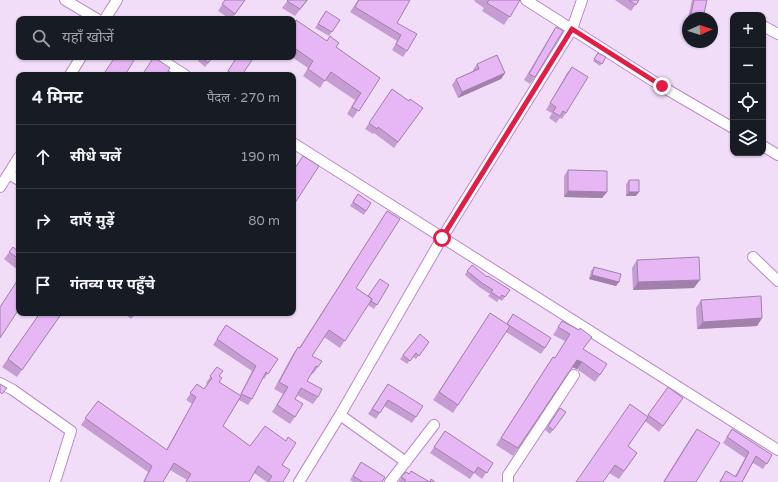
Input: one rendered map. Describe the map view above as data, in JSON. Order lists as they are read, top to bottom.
{
  "north": "right",
  "page": {
    "map_buttons": ["+", "−"],
    "search": "यहाँ खोजें",
    "heading": ["4 मिनट", "पैदल · 270 m"],
    "list": [
      ["सीधे चलें", "190 m"],
      ["दाएँ मुड़ें", "80 m"],
      "गंतव्य पर पहुँचे"
    ]
  }
}
